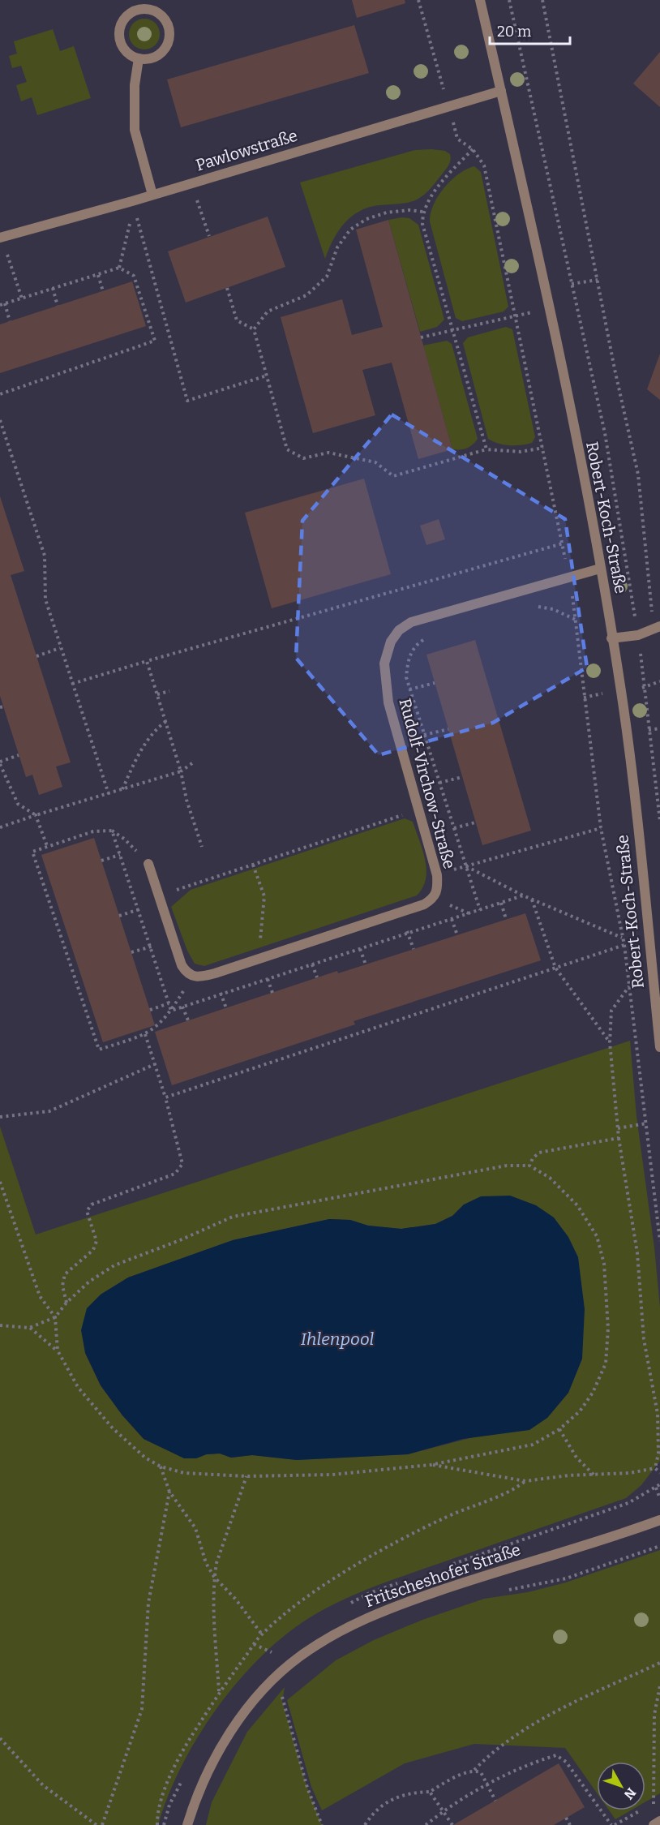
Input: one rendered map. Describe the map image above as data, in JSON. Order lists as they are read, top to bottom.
{
  "streets": {
    "street": [
      "Pawlowstraße",
      "Robert-Koch-Straße",
      "Rudolf-Virchow-Straße",
      "Fritscheshofer Straße"
    ]
  },
  "crossings": [
    ["Pawlowstraße", "Robert-Koch-Straße"],
    ["Robert-Koch-Straße", "Rudolf-Virchow-Straße"]
  ],
  "water": ["Ihlenpool"],
  "scale_bar": "20 m",
  "north": "bottom right"
}
